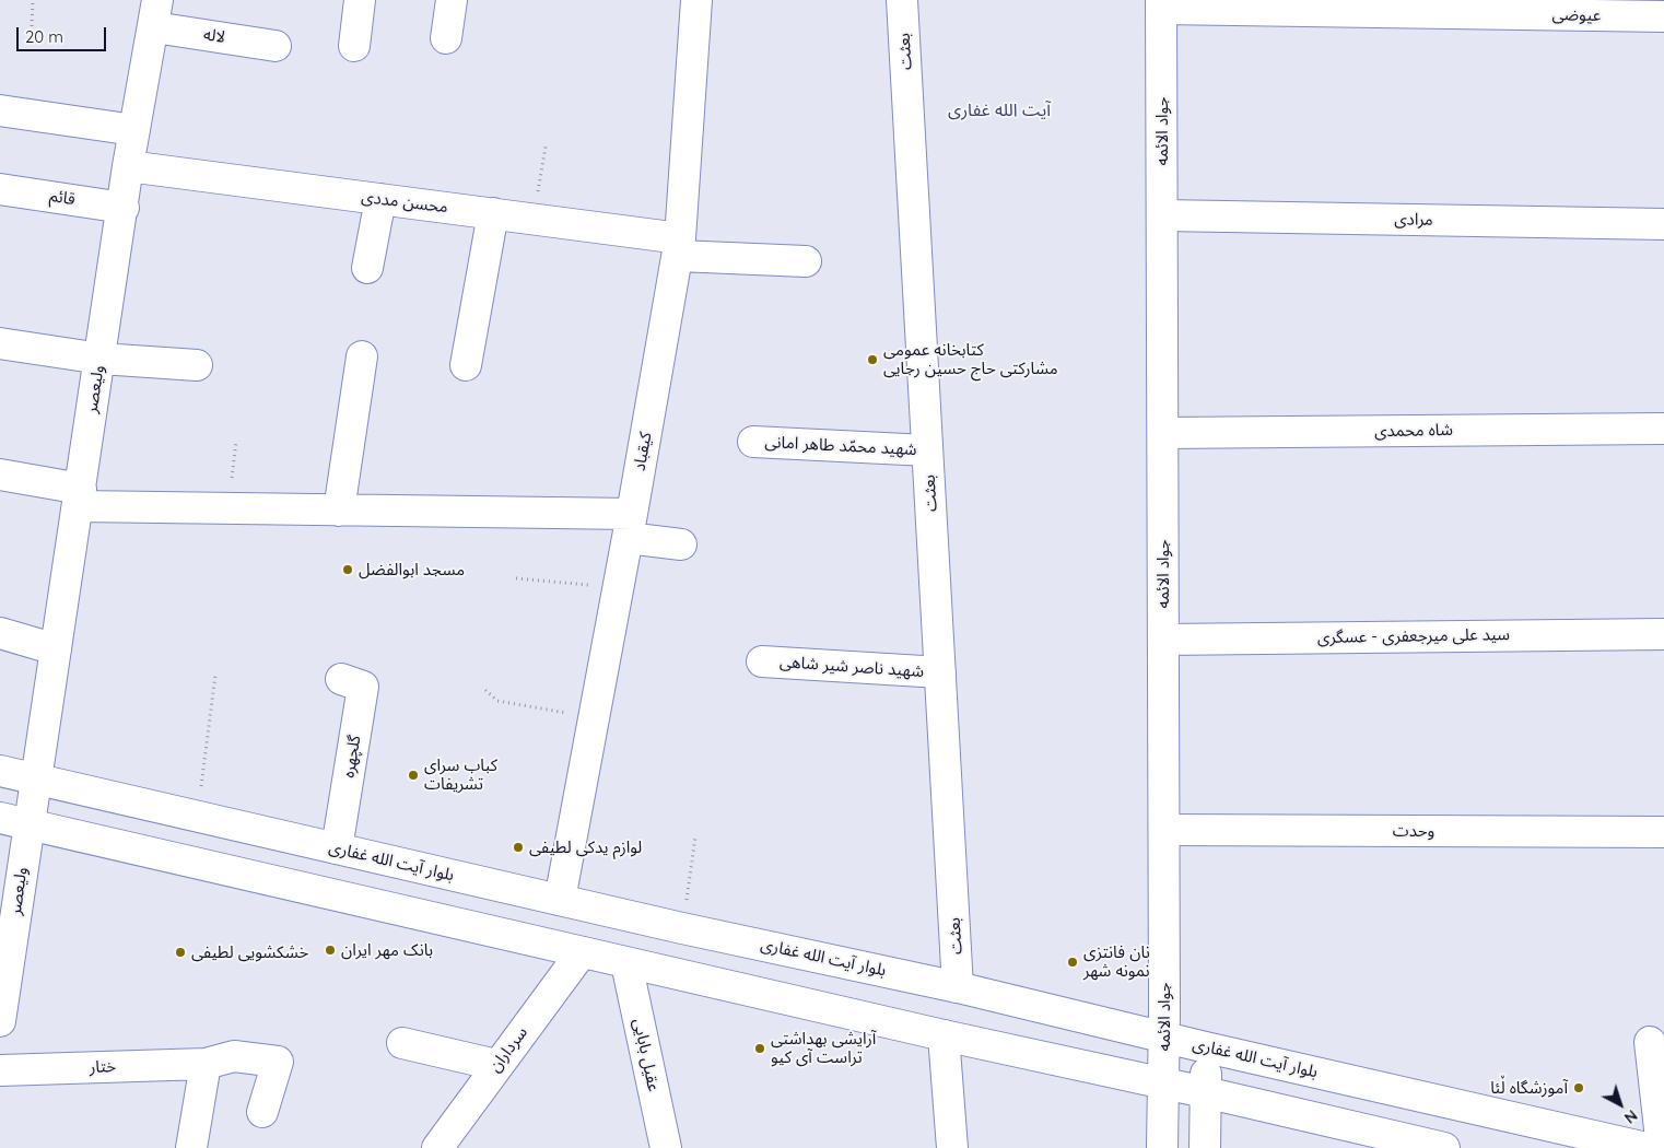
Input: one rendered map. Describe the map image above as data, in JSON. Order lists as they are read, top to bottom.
{
  "streets": {
    "street": [
      "عیوضی",
      "لاله",
      "بعثت",
      "جواد الائمه",
      "قائم",
      "محسن مددی",
      "مرادی",
      "ولیعصر",
      "شاه محمدی",
      "شهید محمّد طاهر امانی",
      "کیقباد",
      "سید علی میرجعفری - عسگری",
      "شهید ناصر شیر شاهی",
      "گلچهره",
      "وحدت",
      "بلوار آیت الله غفاری",
      "سرداران",
      "عقیل بابایی",
      "ختار"
    ]
  },
  "crossings": [
    ["عیوضی", "جواد الائمه"],
    ["لاله", "ولیعصر"],
    ["بعثت", "شهید محمّد طاهر امانی"],
    ["بعثت", "شهید ناصر شیر شاهی"],
    ["بعثت", "بلوار آیت الله غفاری"],
    ["جواد الائمه", "مرادی"],
    ["جواد الائمه", "شاه محمدی"],
    ["جواد الائمه", "سید علی میرجعفری - عسگری"],
    ["جواد الائمه", "وحدت"],
    ["جواد الائمه", "بلوار آیت الله غفاری"],
    ["قائم", "ولیعصر"],
    ["محسن مددی", "ولیعصر"],
    ["محسن مددی", "کیقباد"],
    ["ولیعصر", "بلوار آیت الله غفاری"],
    ["کیقباد", "بلوار آیت الله غفاری"],
    ["گلچهره", "بلوار آیت الله غفاری"]
  ],
  "districts": ["آیت الله غفاری"],
  "places": [
    "کتابخانه عمومی مشارکتی حاج حسین رجایی",
    "مسجد ابوالفضل",
    "کباب سرای تشریفات",
    "لوازم یدکی لطیفی",
    "بانک مهر ایران",
    "خشکشویی لطیفی",
    "نان فانتزی نمونه شهر",
    "آرایشی بهداشتی تراست آی کیو",
    "آموزشگاه ڵئا"
  ],
  "scale_bar": "20 m",
  "north": "bottom right"
}
